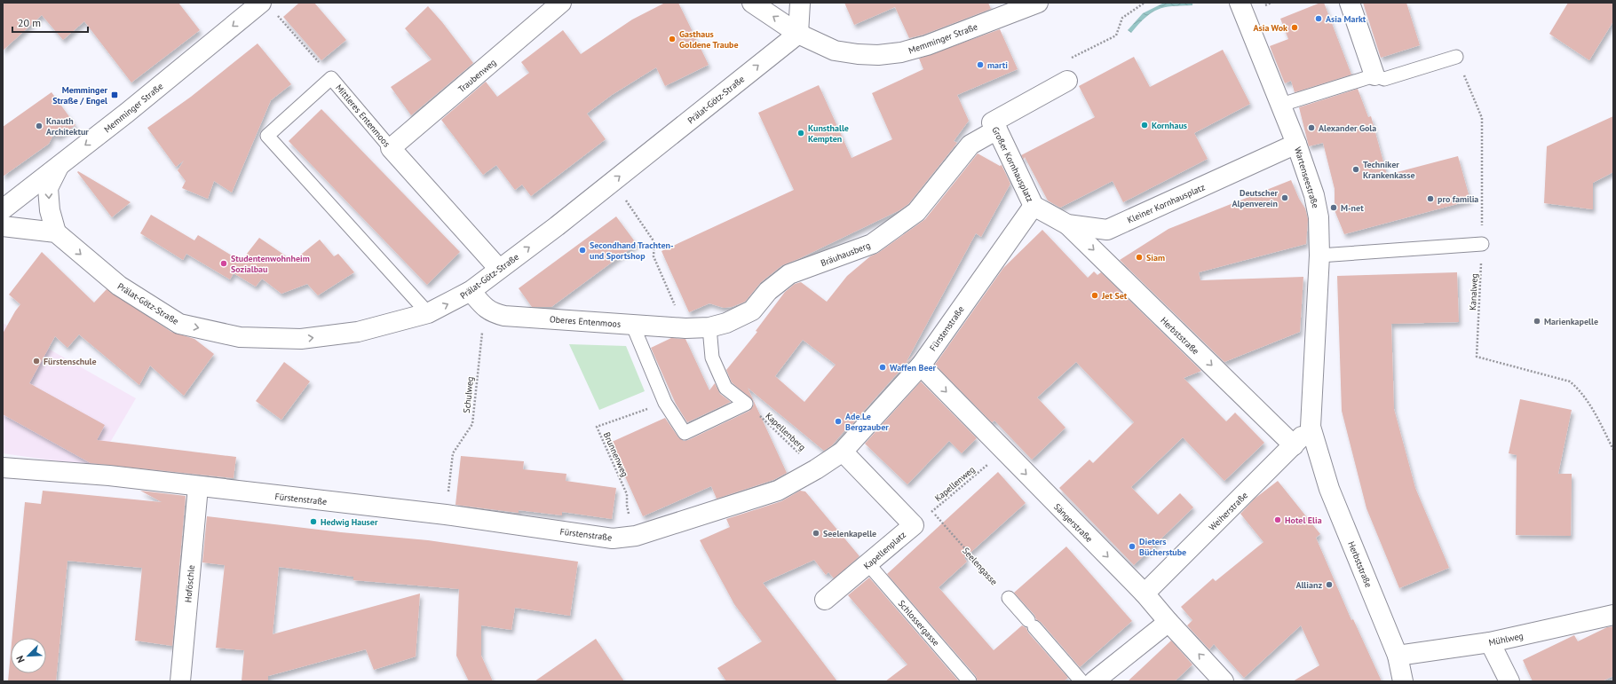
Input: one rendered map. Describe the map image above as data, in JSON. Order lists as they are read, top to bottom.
{
  "streets": {
    "street": [
      "Memminger Straße",
      "Traubenweg",
      "Prälat-Götz-Straße",
      "Mittleres Entenmoos",
      "Großer Kornhausplatz",
      "Wartenseestraße",
      "Kleiner Kornhausplatz",
      "Bräuhausberg",
      "Oberes Entenmoos",
      "Fürstenstraße",
      "Herbststraße",
      "Weiherstraße",
      "Sängerstraße",
      "Kapellenplatz",
      "Hoföschle",
      "Mühlweg"
    ],
    "lane": ["Schlossergasse"],
    "path": [
      "Kanalweg",
      "Schulweg",
      "Kapellenberg",
      "Brunnenweg",
      "Kapellenweg",
      "Seelengasse"
    ]
  },
  "crossings": [
    ["Memminger Straße", "Prälat-Götz-Straße"],
    ["Traubenweg", "Mittleres Entenmoos"],
    ["Prälat-Götz-Straße", "Mittleres Entenmoos"],
    ["Prälat-Götz-Straße", "Oberes Entenmoos"],
    ["Großer Kornhausplatz", "Kleiner Kornhausplatz"],
    ["Großer Kornhausplatz", "Bräuhausberg"],
    ["Großer Kornhausplatz", "Fürstenstraße"],
    ["Wartenseestraße", "Kleiner Kornhausplatz"],
    ["Wartenseestraße", "Herbststraße"],
    ["Wartenseestraße", "Weiherstraße"],
    ["Kleiner Kornhausplatz", "Fürstenstraße"],
    ["Kleiner Kornhausplatz", "Herbststraße"],
    ["Bräuhausberg", "Oberes Entenmoos"],
    ["Oberes Entenmoos", "Schulweg"],
    ["Fürstenstraße", "Kapellenberg"],
    ["Fürstenstraße", "Brunnenweg"],
    ["Fürstenstraße", "Sängerstraße"],
    ["Fürstenstraße", "Kapellenplatz"],
    ["Fürstenstraße", "Hoföschle"],
    ["Herbststraße", "Weiherstraße"],
    ["Herbststraße", "Mühlweg"],
    ["Kapellenweg", "Sängerstraße"],
    ["Kapellenweg", "Kapellenplatz"],
    ["Kapellenweg", "Seelengasse"],
    ["Weiherstraße", "Sängerstraße"],
    ["Kapellenplatz", "Schlossergasse"]
  ],
  "one_way": ["Memminger Straße", "Prälat-Götz-Straße", "Herbststraße"],
  "places": {
    "other": [
      "Asia Markt",
      "Asia Wok",
      "Gasthaus Goldene Traube",
      "marti",
      "Kornhaus",
      "Knauth Architektur",
      "Alexander Gola",
      "Kunsthalle Kempten",
      "Techniker Krankenkasse",
      "Deutscher Alpenverein",
      "pro familia",
      "M-net",
      "Secondhand Trachten- und Sportshop",
      "Siam",
      "Studentenwohnheim Sozialbau",
      "Jet Set",
      "Marienkapelle",
      "Fürstenschule",
      "Waffen Beer",
      "Ade.Le Bergzauber",
      "Hotel Elia",
      "Hedwig Hauser",
      "Seelenkapelle",
      "Dieters Bücherstube",
      "Allianz"
    ],
    "transit": ["Memminger Straße / Engel"]
  },
  "scale_bar": "20 m",
  "north": "bottom left"
}
